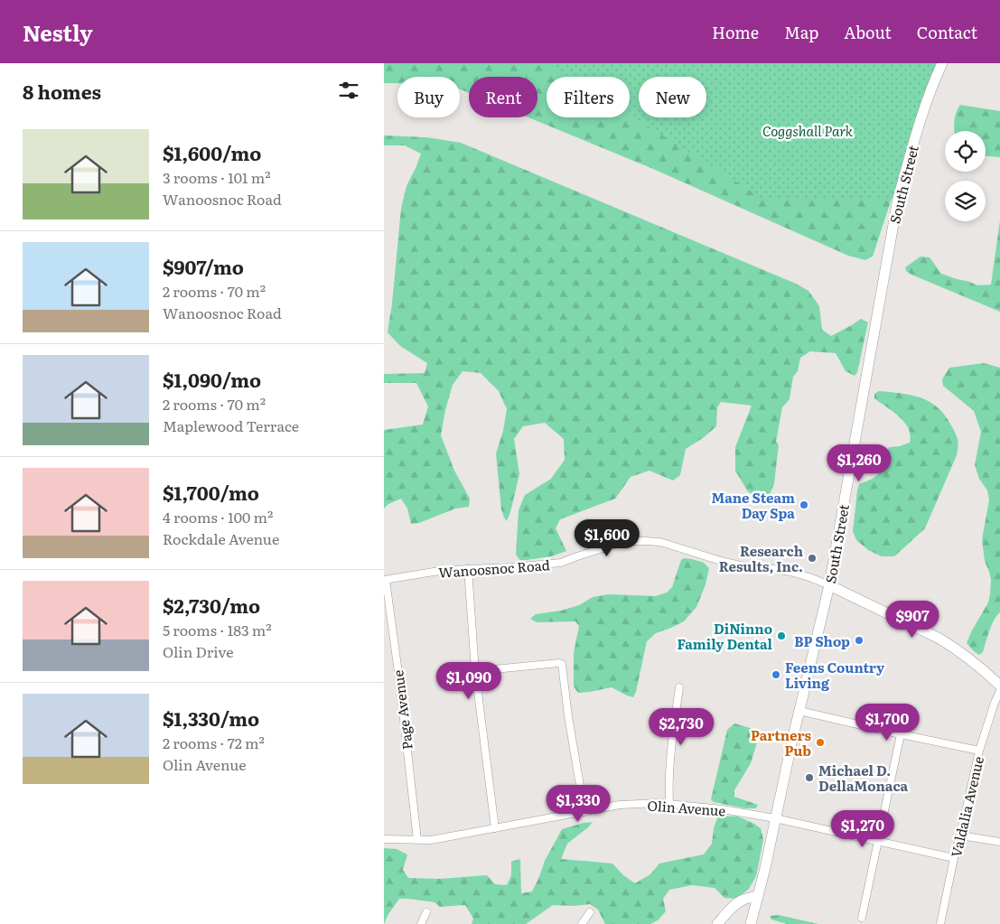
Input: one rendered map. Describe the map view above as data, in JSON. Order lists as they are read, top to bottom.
{
  "streets": {
    "main road": ["South Street", "Wanoosnoc Road"],
    "street": ["Page Avenue", "Valdalia Avenue", "Olin Avenue"]
  },
  "crossings": [
    ["South Street", "Wanoosnoc Road"],
    ["South Street", "Olin Avenue"],
    ["Wanoosnoc Road", "Page Avenue"],
    ["Page Avenue", "Olin Avenue"],
    ["Valdalia Avenue", "Olin Avenue"]
  ],
  "parks": ["Coggshall Park"],
  "places": [
    "Mane Steam Day Spa",
    "Research Results, Inc.",
    "DiNinno Family Dental",
    "BP Shop",
    "Feens Country Living",
    "Partners Pub",
    "Michael D. DellaMonaca"
  ],
  "page": {
    "header": "Nestly",
    "nav": [
      "Home",
      "Map",
      "About",
      "Contact"
    ],
    "heading": "8 homes",
    "chip": [
      "Buy",
      "Rent",
      "Filters",
      "New"
    ],
    "list": [
      {
        "name": "$1,600/mo",
        "note": "3 rooms · 101 m² · Wanoosnoc Road"
      },
      {
        "name": "$907/mo",
        "note": "2 rooms · 70 m² · Wanoosnoc Road"
      },
      {
        "name": "$1,090/mo",
        "note": "2 rooms · 70 m² · Maplewood Terrace"
      },
      {
        "name": "$1,700/mo",
        "note": "4 rooms · 100 m² · Rockdale Avenue"
      },
      {
        "name": "$2,730/mo",
        "note": "5 rooms · 183 m² · Olin Drive"
      },
      {
        "name": "$1,330/mo",
        "note": "2 rooms · 72 m² · Olin Avenue"
      }
    ],
    "price": [
      "$1,260",
      "$1,600",
      "$907",
      "$1,090",
      "$1,700",
      "$2,730",
      "$1,330",
      "$1,270"
    ]
  }
}
